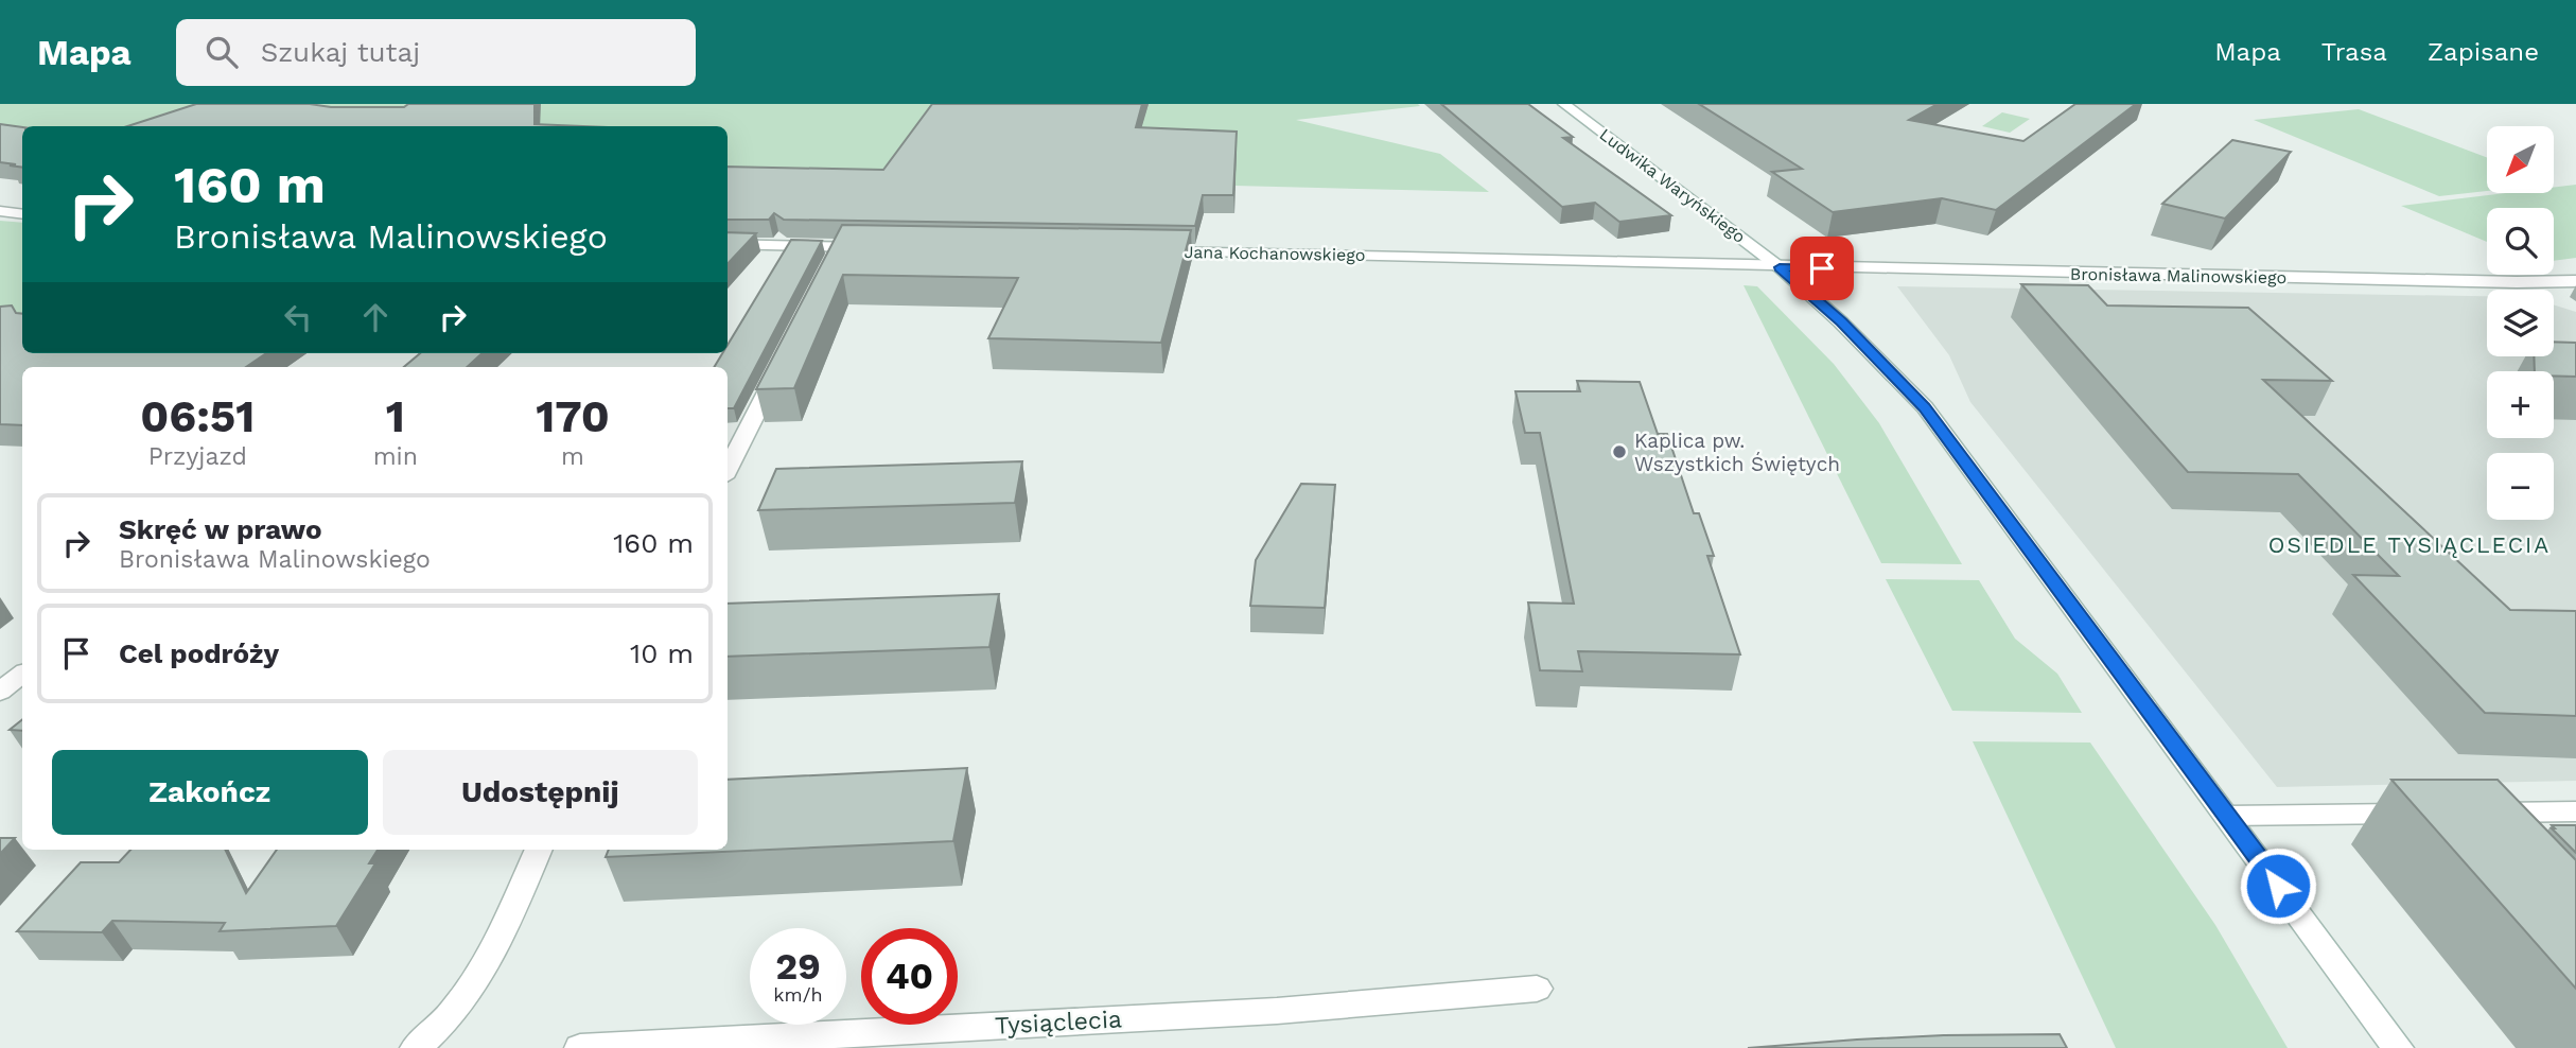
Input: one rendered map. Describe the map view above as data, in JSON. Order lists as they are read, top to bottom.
{
  "streets": {
    "street": [
      "Ludwika Waryńskiego",
      "Jana Kochanowskiego",
      "Bronisława Malinowskiego",
      "Tysiąclecia"
    ]
  },
  "crossings": [
    ["Ludwika Waryńskiego", "Jana Kochanowskiego"],
    ["Ludwika Waryńskiego", "Bronisława Malinowskiego"],
    ["Jana Kochanowskiego", "Bronisława Malinowskiego"]
  ],
  "districts": ["OSIEDLE TYSIĄCLECIA"],
  "places": ["Kaplica pw. Wszystkich Świętych"],
  "north": "bottom left",
  "page": {
    "header": "Mapa",
    "search": "Szukaj tutaj",
    "nav": ["Mapa", "Trasa", "Zapisane"],
    "map_buttons": ["+", "−"],
    "turn": ["160 m", "Bronisława Malinowskiego"],
    "eta": [
      "06:51",
      "Przyjazd",
      "1",
      "min",
      "170",
      "m"
    ],
    "list": [
      {
        "name": "Skręć w prawo",
        "note": "Bronisława Malinowskiego",
        "value": "160 m"
      },
      {
        "name": "Cel podróży",
        "value": "10 m"
      }
    ],
    "buttons": ["Zakończ", "Udostępnij"],
    "speed": "29 km/h",
    "limit": "40"
  }
}
